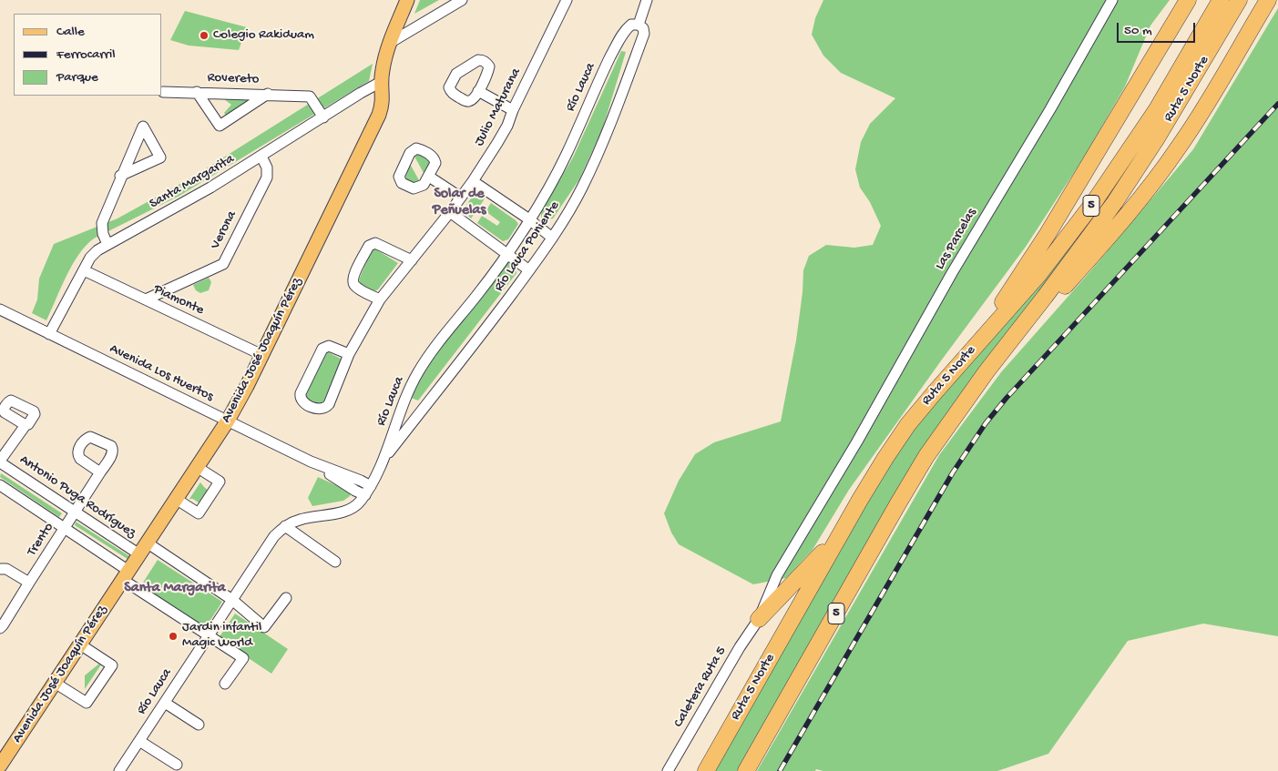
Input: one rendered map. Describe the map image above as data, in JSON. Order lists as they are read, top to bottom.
{
  "streets": {
    "highway": ["Ruta 5 Norte", "5"],
    "main road": ["Avenida José Joaquín Pérez"],
    "street": [
      "Rovereto",
      "Río Lauca",
      "Julio Maturana",
      "Santa Margarita",
      "Verona",
      "Las Parcelas",
      "Río Lauca Poniente",
      "Piamonte",
      "Avenida Los Huertos",
      "Antonio Puga Rodríguez",
      "Trento",
      "Caletera Ruta 5"
    ]
  },
  "crossings": [
    ["Rovereto", "Santa Margarita"],
    ["Río Lauca", "Río Lauca Poniente"],
    ["Río Lauca", "Avenida Los Huertos"],
    ["Río Lauca", "Antonio Puga Rodríguez"],
    ["Santa Margarita", "Verona"],
    ["Santa Margarita", "Piamonte"],
    ["Santa Margarita", "Avenida José Joaquín Pérez"],
    ["Santa Margarita", "Avenida Los Huertos"],
    ["Verona", "Piamonte"],
    ["Las Parcelas", "Caletera Ruta 5"],
    ["Piamonte", "Avenida José Joaquín Pérez"],
    ["Avenida José Joaquín Pérez", "Avenida Los Huertos"],
    ["Avenida José Joaquín Pérez", "Antonio Puga Rodríguez"],
    ["Antonio Puga Rodríguez", "Trento"]
  ],
  "districts": ["Solar de Peñuelas", "Santa Margarita"],
  "places": ["Colegio Rakiduam", "Jardin infantil Magic World"],
  "legend": ["Calle", "Ferrocarril", "Parque"],
  "scale_bar": "50 m"
}
